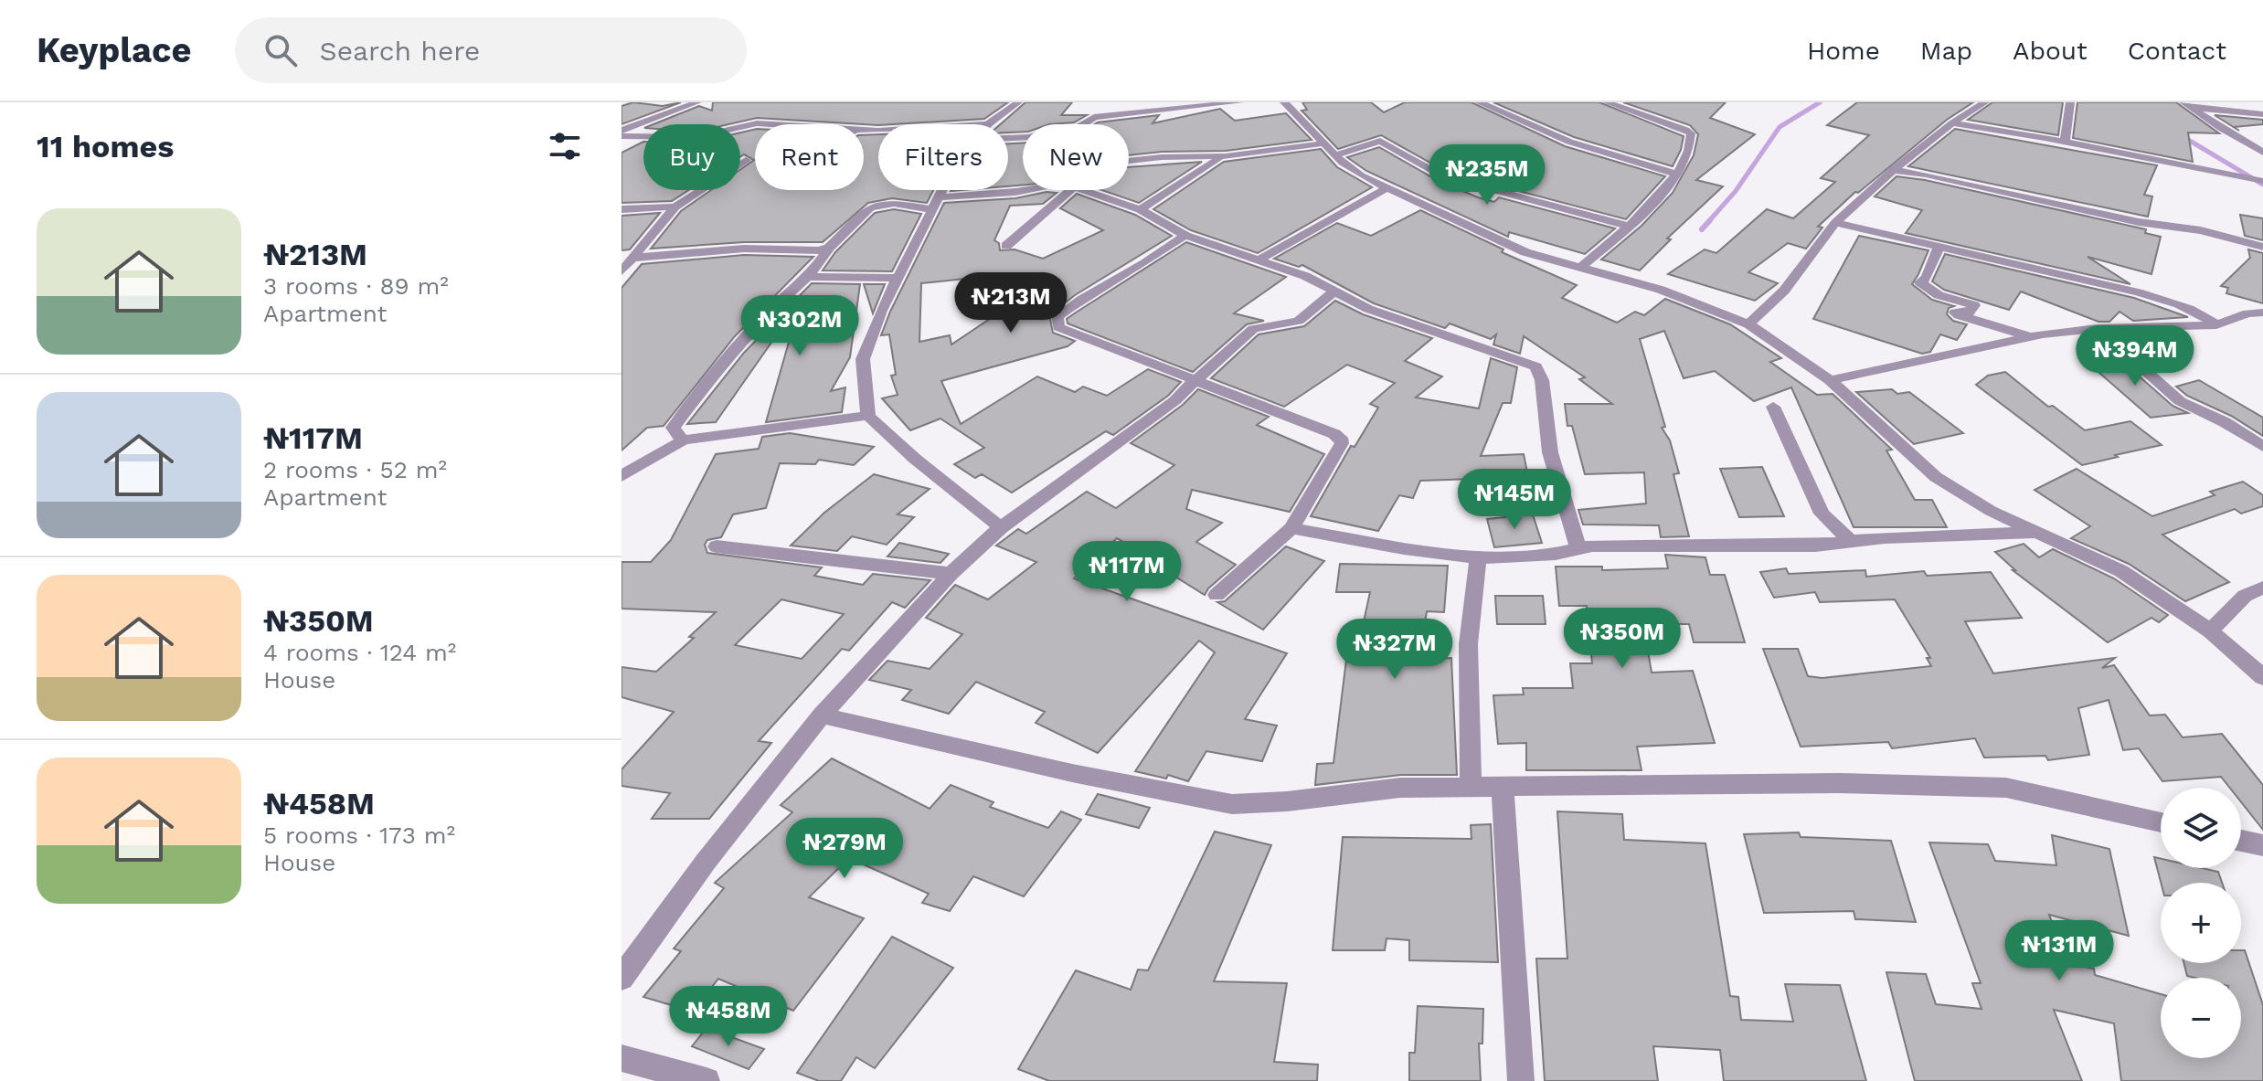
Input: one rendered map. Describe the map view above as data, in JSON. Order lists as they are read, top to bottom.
{
  "page": {
    "header": "Keyplace",
    "search": "Search here",
    "nav": [
      "Home",
      "Map",
      "About",
      "Contact"
    ],
    "heading": "11 homes",
    "chip": [
      "Buy",
      "Rent",
      "Filters",
      "New"
    ],
    "price": [
      "₦235M",
      "₦213M",
      "₦302M",
      "₦394M",
      "₦145M",
      "₦117M",
      "₦350M",
      "₦327M",
      "₦279M",
      "₦131M",
      "₦458M"
    ],
    "list": [
      {
        "name": "₦213M",
        "note": "3 rooms · 89 m² · Apartment"
      },
      {
        "name": "₦117M",
        "note": "2 rooms · 52 m² · Apartment"
      },
      {
        "name": "₦350M",
        "note": "4 rooms · 124 m² · House"
      },
      {
        "name": "₦458M",
        "note": "5 rooms · 173 m² · House"
      }
    ],
    "map_buttons": ["+", "−"]
  }
}
